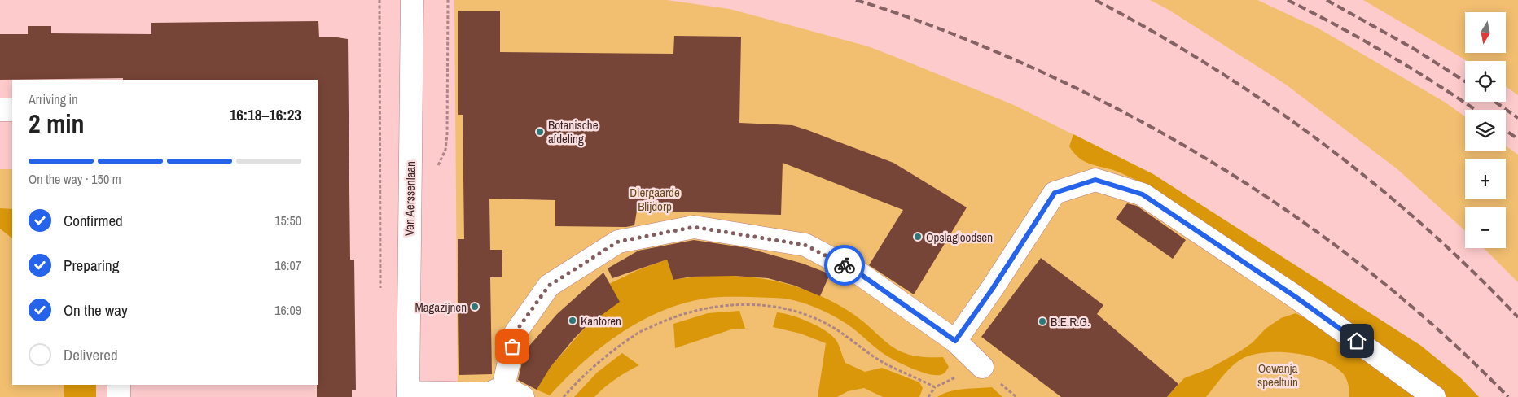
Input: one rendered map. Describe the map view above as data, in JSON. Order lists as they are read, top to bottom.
{
  "streets": {
    "street": ["Van Aerssenlaan"]
  },
  "parks": ["Diergaarde Blijdorp", "Oewanja speeltuin"],
  "places": [
    "Botanische afdeling",
    "Opslagloodsen",
    "Magazijnen",
    "Kantoren",
    "B.E.R.G."
  ],
  "north": "bottom",
  "page": {
    "map_buttons": ["+", "−"],
    "heading": ["2 min", "Arriving in", "16:18–16:23"],
    "bar": "On the way · 150 m",
    "list": [
      ["Confirmed", "15:50"],
      ["Preparing", "16:07"],
      ["On the way", "16:09"],
      "Delivered"
    ]
  }
}
